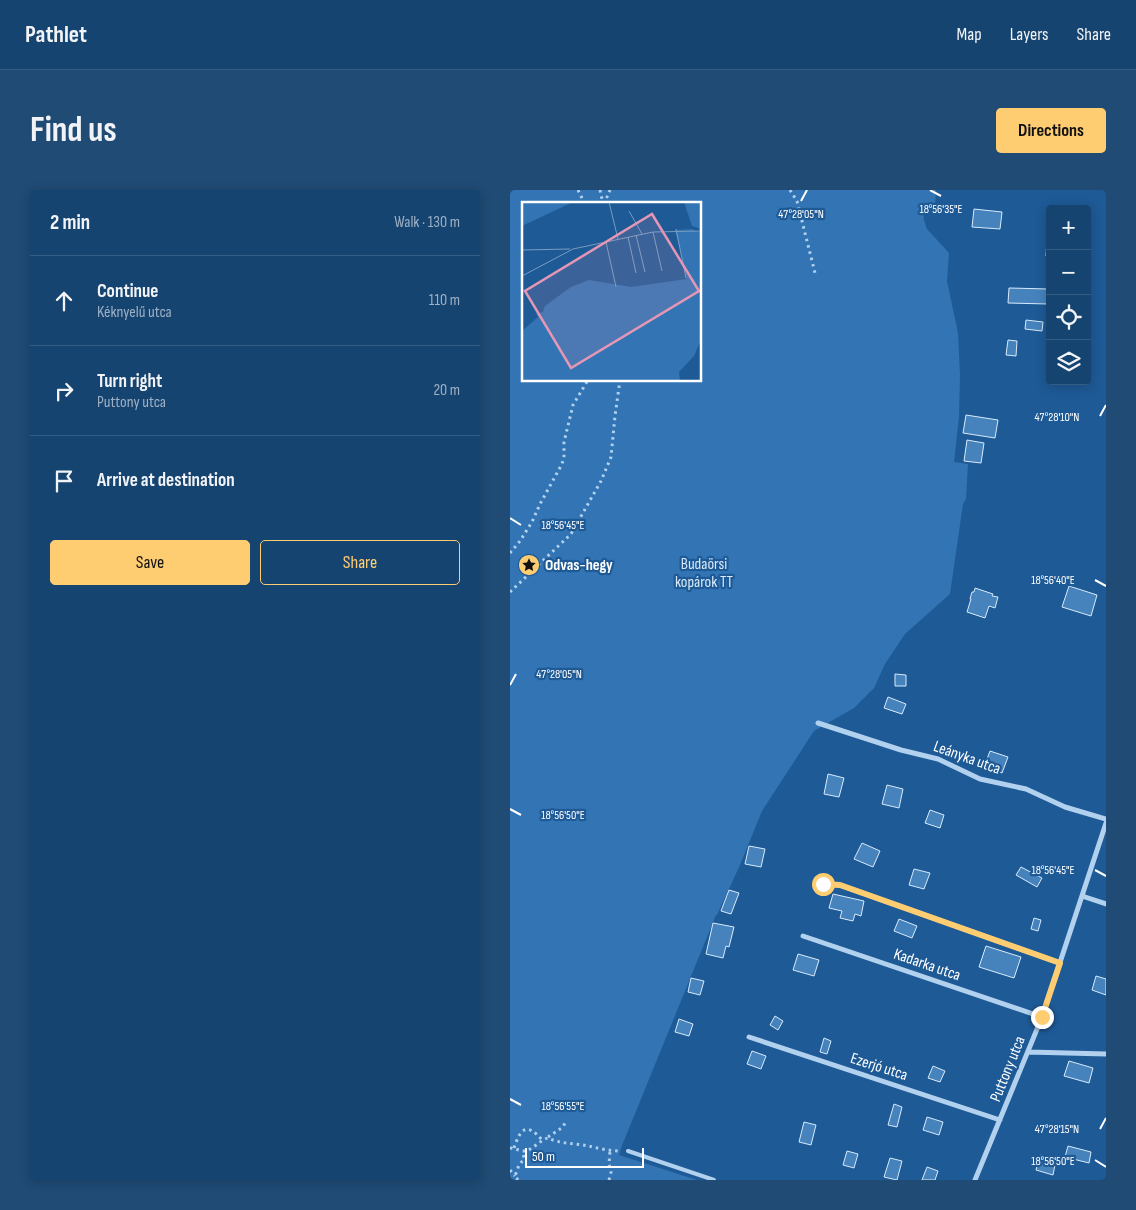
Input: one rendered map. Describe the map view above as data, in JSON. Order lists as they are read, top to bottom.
{
  "streets": {
    "street": [
      "Leányka utca",
      "Kadarka utca",
      "Ezerjó utca",
      "Puttony utca"
    ]
  },
  "crossings": [
    ["Kadarka utca", "Puttony utca"],
    ["Ezerjó utca", "Puttony utca"]
  ],
  "parks": ["Budaörsi kopárok TT"],
  "places": {
    "place": ["Odvas-hegy"]
  },
  "scale_bar": "50 m",
  "page": {
    "header": "Pathlet",
    "nav": ["Map", "Layers", "Share"],
    "buttons": [
      "Directions",
      ["Save", "Share"]
    ],
    "title": "Find us",
    "heading": ["2 min", "Walk · 130 m"],
    "map_buttons": ["+", "−"],
    "list": [
      ["Continue", "Kéknyelű utca", "110 m"],
      ["Turn right", "Puttony utca", "20 m"],
      "Arrive at destination"
    ],
    "scale": "50 m"
  },
  "coordinates": [
    "18°56'35\"E",
    "47°28'05\"N",
    "47°28'10\"N",
    "18°56'45\"E",
    "18°56'40\"E",
    "18°56'50\"E",
    "18°56'55\"E",
    "47°28'15\"N"
  ]
}
